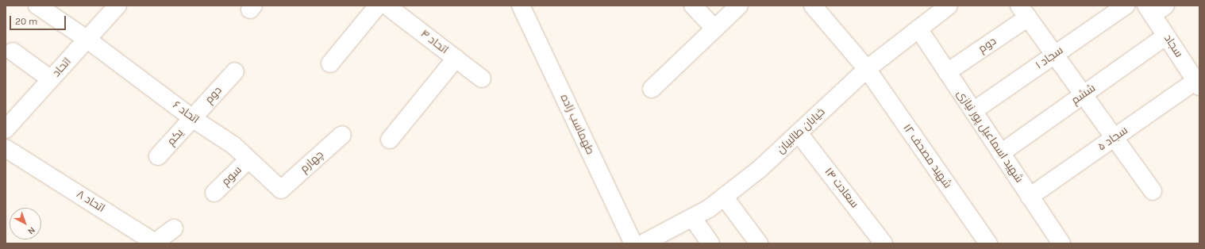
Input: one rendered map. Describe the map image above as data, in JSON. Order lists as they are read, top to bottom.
{
  "streets": {
    "street": [
      "اتحاد ۴",
      "دوم",
      "سجاد",
      "سجاد ۱",
      "اتحاد",
      "ششم",
      "اتحاد ۶",
      "طهماسب زاده",
      "خیابان طالبیان",
      "شهید اسماعیل پور نیازی",
      "یکم",
      "سجاد ۵",
      "شهید مصحف ۱۲",
      "چهارم",
      "سوم",
      "سعادت ۱۴",
      "اتحاد ۸"
    ]
  },
  "crossings": [
    ["دوم", "اتحاد ۶"],
    ["دوم", "شهید اسماعیل پور نیازی"],
    ["دوم", "یکم"],
    ["سجاد", "ششم"],
    ["سجاد", "سجاد ۵"],
    ["سجاد ۱", "شهید اسماعیل پور نیازی"],
    ["اتحاد", "اتحاد ۶"],
    ["ششم", "شهید اسماعیل پور نیازی"],
    ["اتحاد ۶", "یکم"],
    ["اتحاد ۶", "چهارم"],
    ["اتحاد ۶", "سوم"],
    ["خیابان طالبیان", "شهید اسماعیل پور نیازی"],
    ["خیابان طالبیان", "شهید مصحف ۱۲"],
    ["خیابان طالبیان", "سعادت ۱۴"],
    ["شهید اسماعیل پور نیازی", "سجاد ۵"]
  ],
  "scale_bar": "20 m",
  "north": "bottom right"
}
